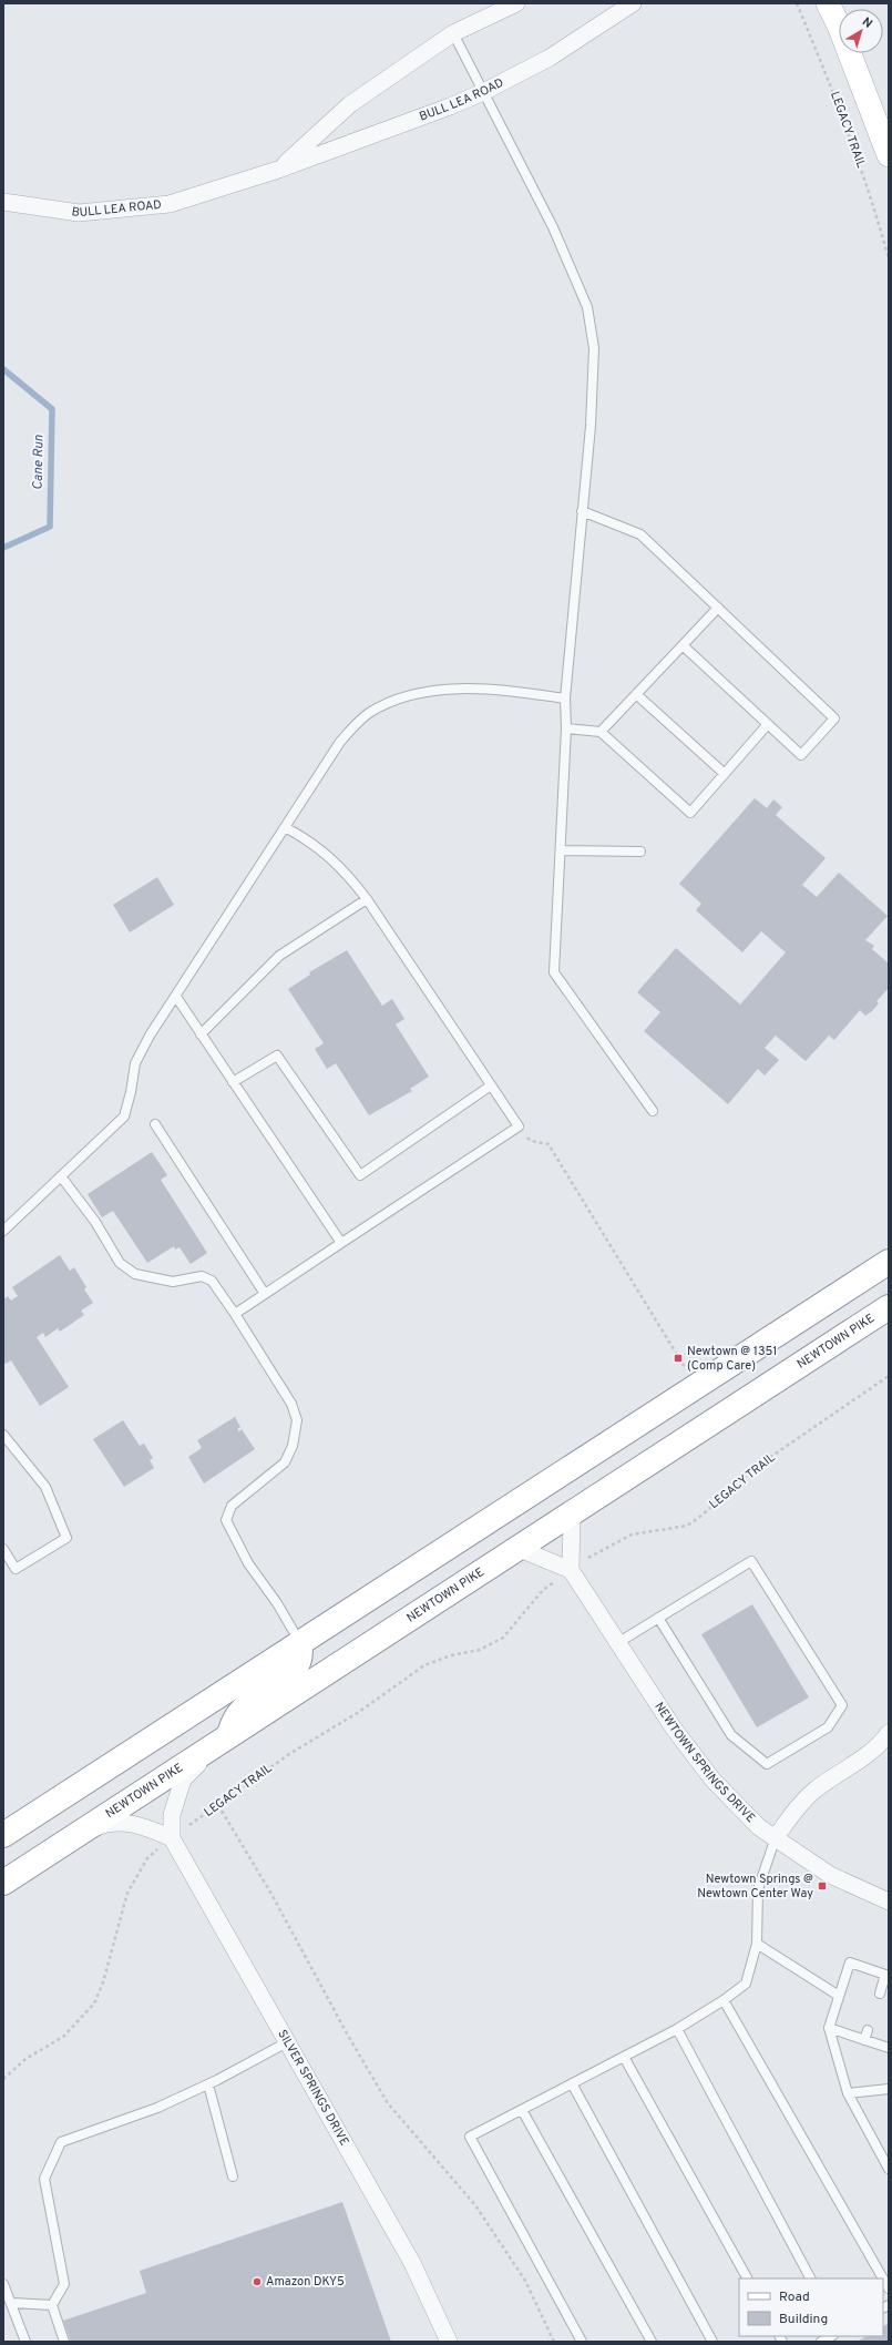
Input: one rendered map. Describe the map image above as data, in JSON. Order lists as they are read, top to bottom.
{
  "streets": {
    "highway": ["NEWTOWN PIKE"],
    "street": ["BULL LEA ROAD", "NEWTOWN SPRINGS DRIVE", "SILVER SPRINGS DRIVE"],
    "path": ["LEGACY TRAIL"]
  },
  "crossings": [
    ["LEGACY TRAIL", "SILVER SPRINGS DRIVE"]
  ],
  "water": ["Cane Run"],
  "places": {
    "transit": ["Newtown @ 1351 (Comp Care)", "Newtown Springs @ Newtown Center Way"],
    "other": ["Amazon DKY5"]
  },
  "legend": ["Road", "Building"],
  "north": "top right"
}
